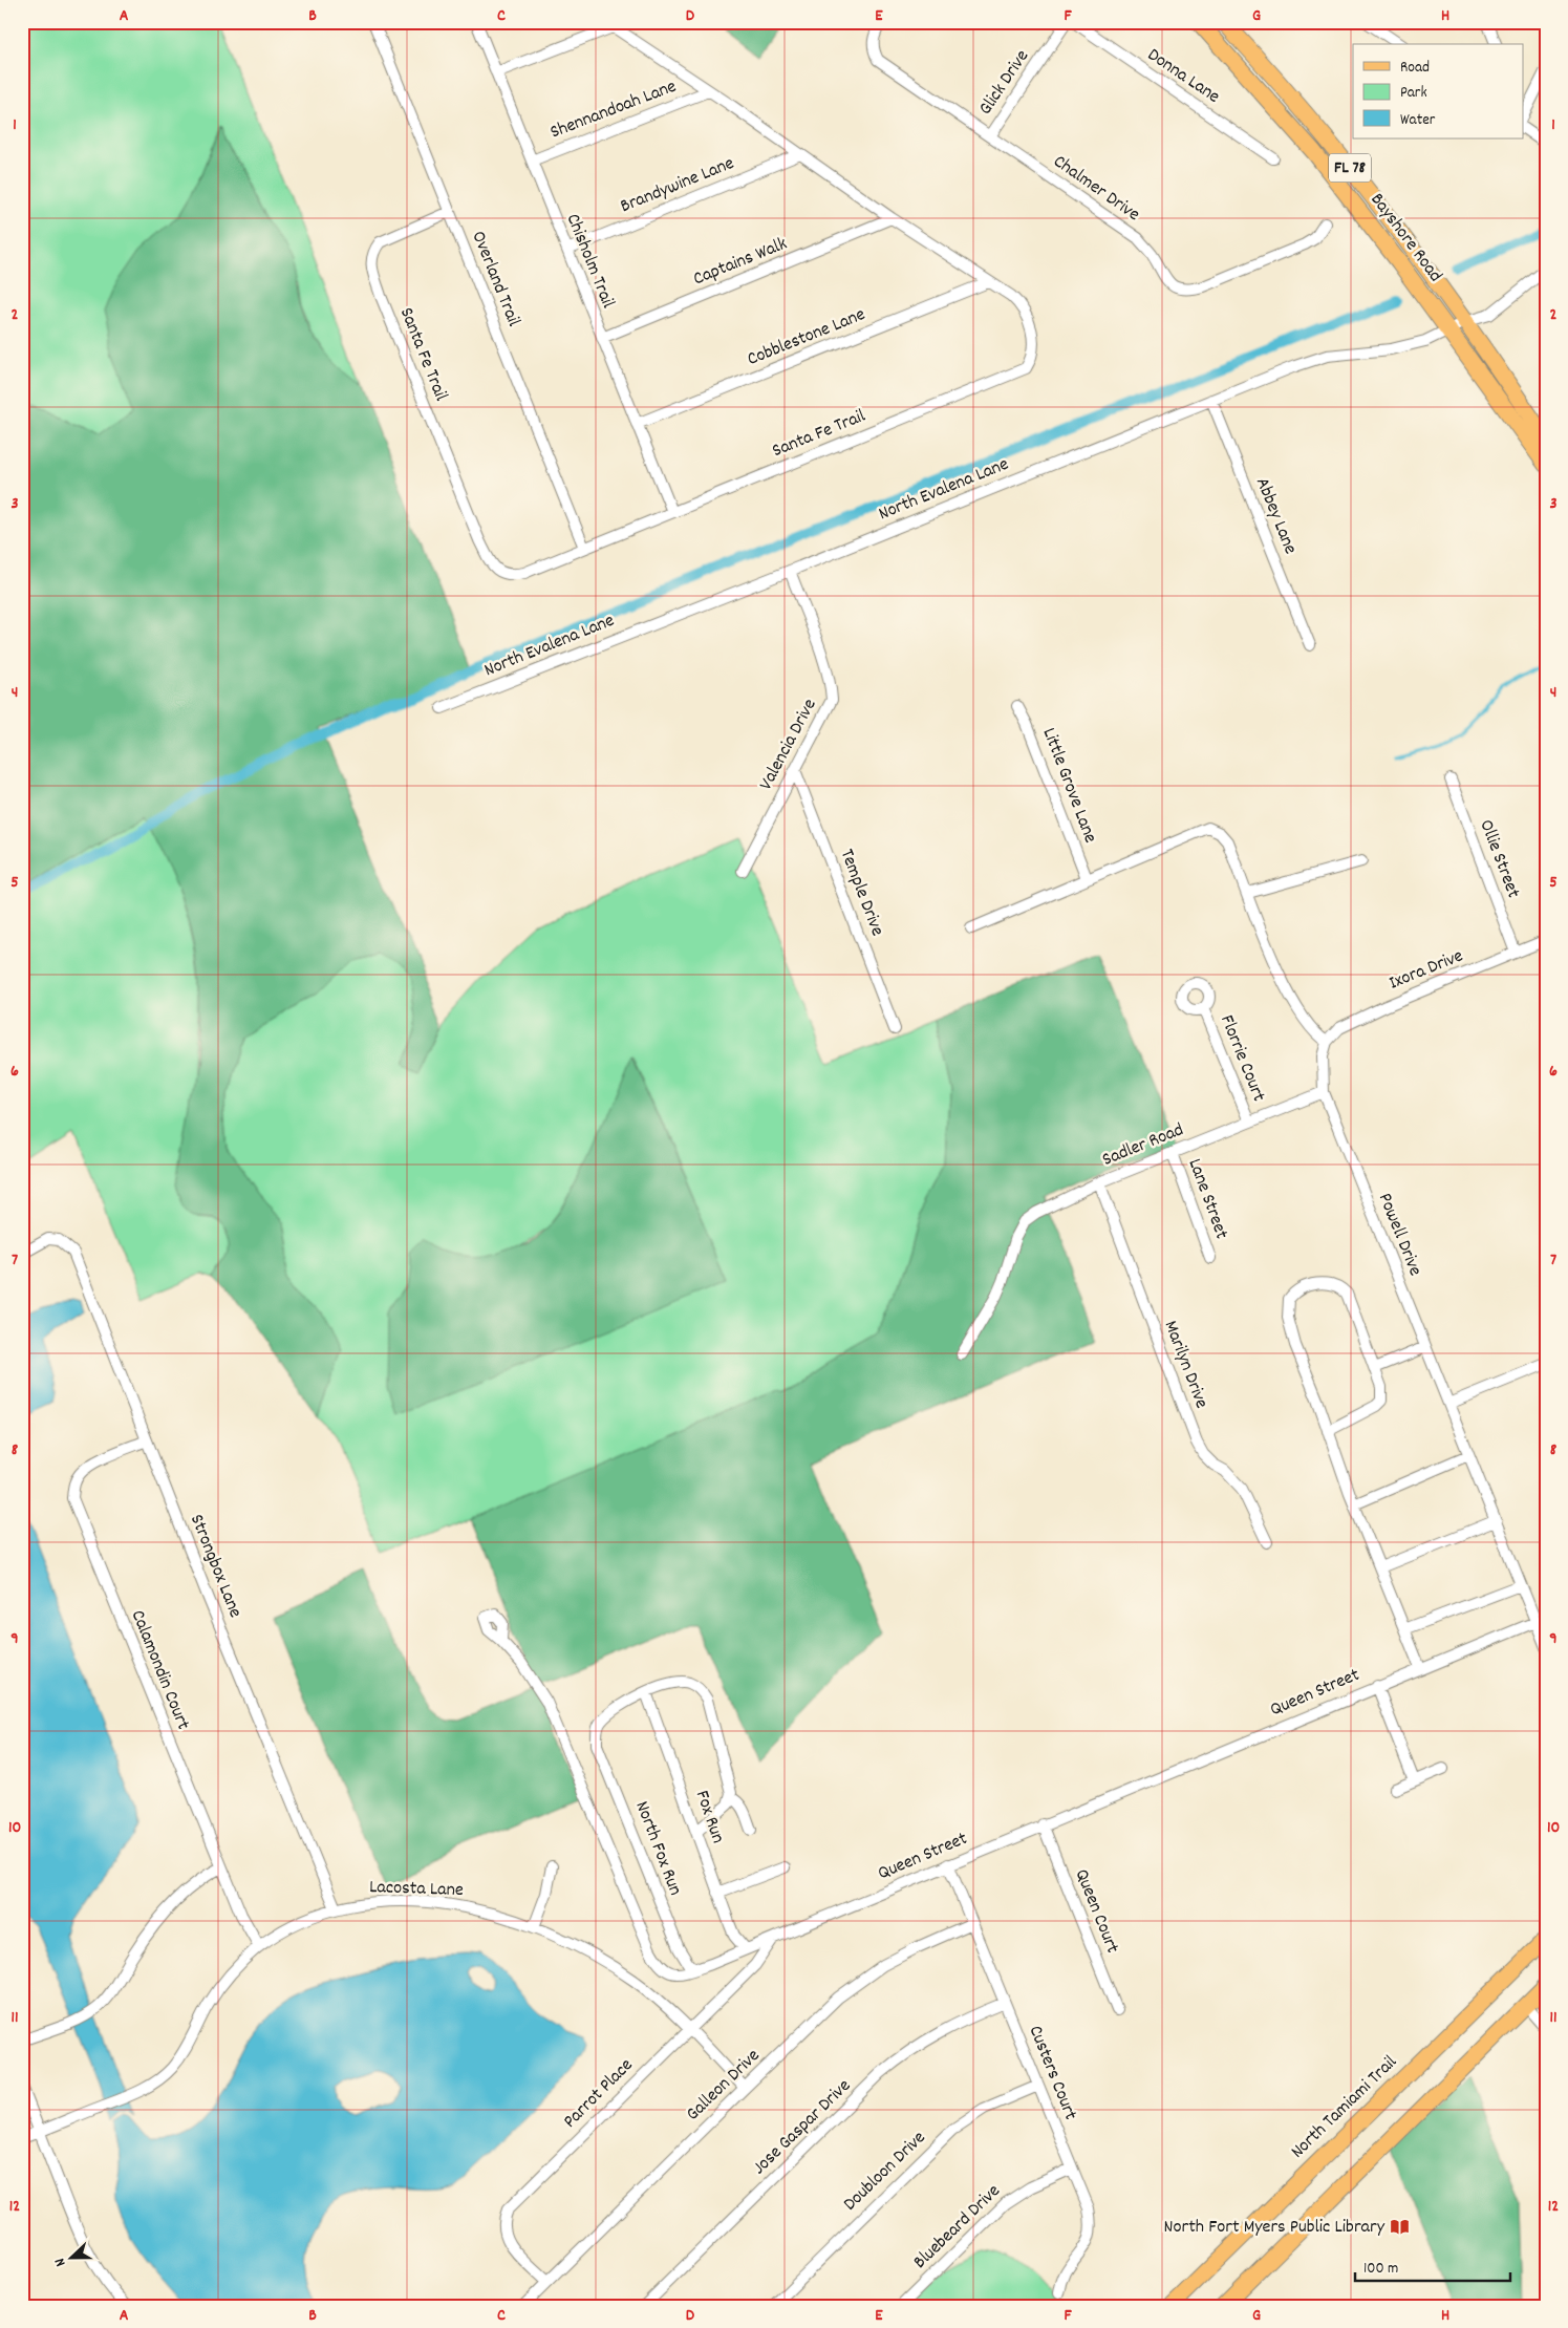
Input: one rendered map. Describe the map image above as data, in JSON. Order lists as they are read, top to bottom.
{
  "streets": {
    "main road": ["FL 78", "Bayshore Road", "North Tamiami Trail"],
    "street": [
      "Donna Lane",
      "Glick Drive",
      "Shennandoah Lane",
      "Brandywine Lane",
      "Chalmer Drive",
      "Chisholm Trail",
      "Captains Walk",
      "Overland Trail",
      "Cobblestone Lane",
      "Santa Fe Trail",
      "North Evalena Lane",
      "Abbey Lane",
      "Valencia Drive",
      "Little Grove Lane",
      "Ollie Street",
      "Temple Drive",
      "Ixora Drive",
      "Florrie Court",
      "Sadler Road",
      "Lane Street",
      "Powell Drive",
      "Marilyn Drive",
      "Strongbox Lane",
      "Calamondin Court",
      "Queen Street",
      "Fox Run",
      "North Fox Run",
      "Lacosta Lane",
      "Queen Court",
      "Custers Court",
      "Galleon Drive",
      "Parrot Place",
      "Jose Gaspar Drive",
      "Doubloon Drive",
      "Bluebeard Drive"
    ]
  },
  "crossings": [
    ["Glick Drive", "Chalmer Drive"],
    ["Shennandoah Lane", "Chisholm Trail"],
    ["Shennandoah Lane", "Santa Fe Trail"],
    ["Brandywine Lane", "Chisholm Trail"],
    ["Brandywine Lane", "Santa Fe Trail"],
    ["Bayshore Road", "North Evalena Lane"],
    ["Chisholm Trail", "Captains Walk"],
    ["Chisholm Trail", "Cobblestone Lane"],
    ["Chisholm Trail", "Santa Fe Trail"],
    ["Captains Walk", "Santa Fe Trail"],
    ["Overland Trail", "Santa Fe Trail"],
    ["Cobblestone Lane", "Santa Fe Trail"],
    ["North Evalena Lane", "Abbey Lane"],
    ["North Evalena Lane", "Valencia Drive"],
    ["Valencia Drive", "Temple Drive"],
    ["Ollie Street", "Ixora Drive"],
    ["Ixora Drive", "Powell Drive"],
    ["Florrie Court", "Sadler Road"],
    ["Sadler Road", "Lane Street"],
    ["Sadler Road", "Powell Drive"],
    ["Sadler Road", "Marilyn Drive"],
    ["Powell Drive", "Queen Street"],
    ["Strongbox Lane", "Calamondin Court"],
    ["Strongbox Lane", "Lacosta Lane"],
    ["Calamondin Court", "Lacosta Lane"],
    ["Queen Street", "Fox Run"],
    ["Queen Street", "North Fox Run"],
    ["Queen Street", "Queen Court"],
    ["Queen Street", "Custers Court"],
    ["Queen Street", "Parrot Place"],
    ["Fox Run", "North Fox Run"],
    ["Lacosta Lane", "Galleon Drive"],
    ["Lacosta Lane", "Parrot Place"],
    ["Custers Court", "Galleon Drive"],
    ["Custers Court", "Jose Gaspar Drive"],
    ["Custers Court", "Doubloon Drive"],
    ["Custers Court", "Bluebeard Drive"],
    ["Galleon Drive", "Parrot Place"]
  ],
  "places": {
    "library": ["North Fort Myers Public Library"]
  },
  "legend": ["Road", "Park", "Water"],
  "scale_bar": "100 m",
  "north": "left",
  "grid": {
    "columns": [
      "A",
      "B",
      "C",
      "D",
      "E",
      "F",
      "G",
      "H"
    ],
    "rows": [
      "1",
      "2",
      "3",
      "4",
      "5",
      "6",
      "7",
      "8",
      "9",
      "10",
      "11",
      "12"
    ]
  }
}
